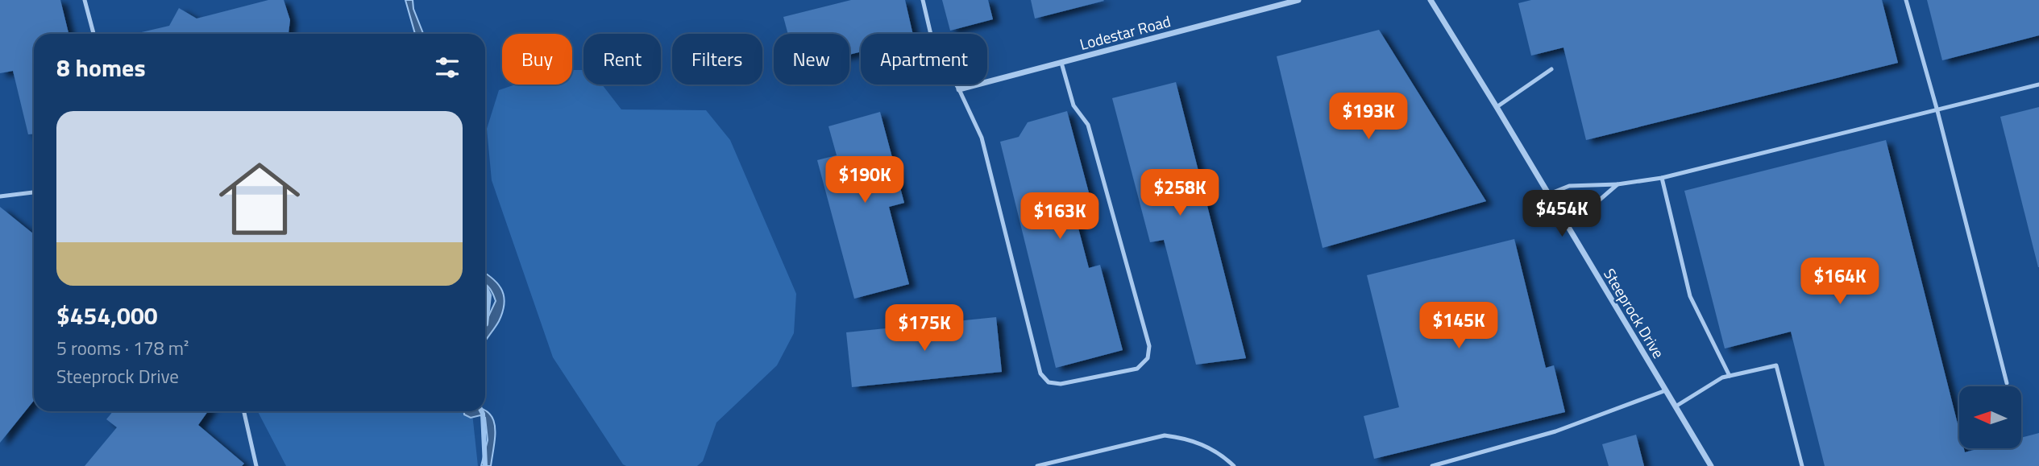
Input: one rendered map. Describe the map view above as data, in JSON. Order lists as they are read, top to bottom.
{
  "streets": {
    "street": ["Lodestar Road", "Steeprock Drive"]
  },
  "north": "left",
  "page": {
    "chip": [
      "Buy",
      "Rent",
      "Filters",
      "New",
      "Apartment"
    ],
    "heading": "8 homes",
    "price": [
      "$193K",
      "$190K",
      "$258K",
      "$454K",
      "$163K",
      "$164K",
      "$145K",
      "$175K"
    ],
    "list": [
      {
        "name": "$454,000",
        "note": "5 rooms · 178 m² · Steeprock Drive"
      }
    ]
  }
}
